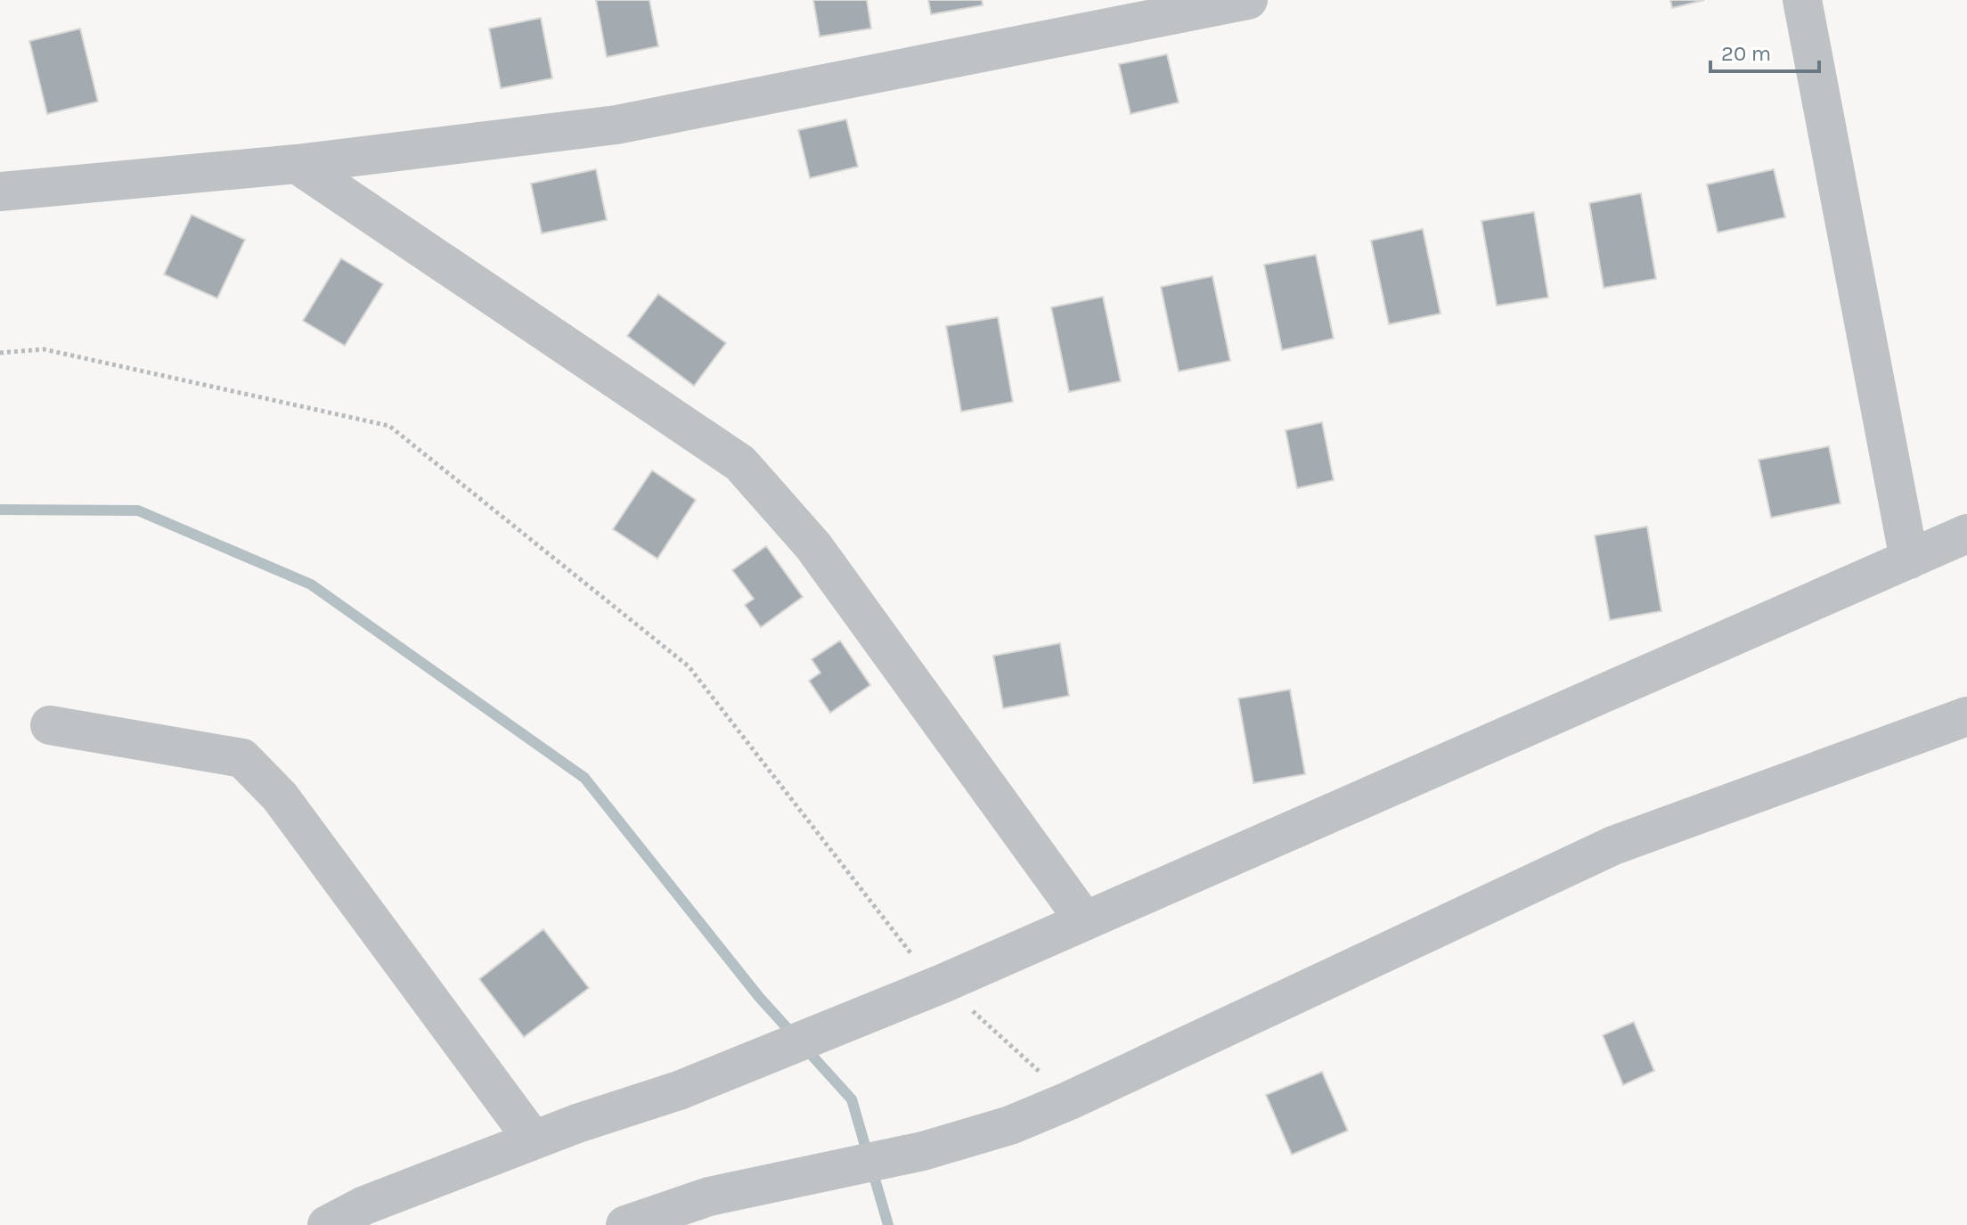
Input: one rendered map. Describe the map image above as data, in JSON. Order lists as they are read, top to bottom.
{
  "scale_bar": "20 m"
}
